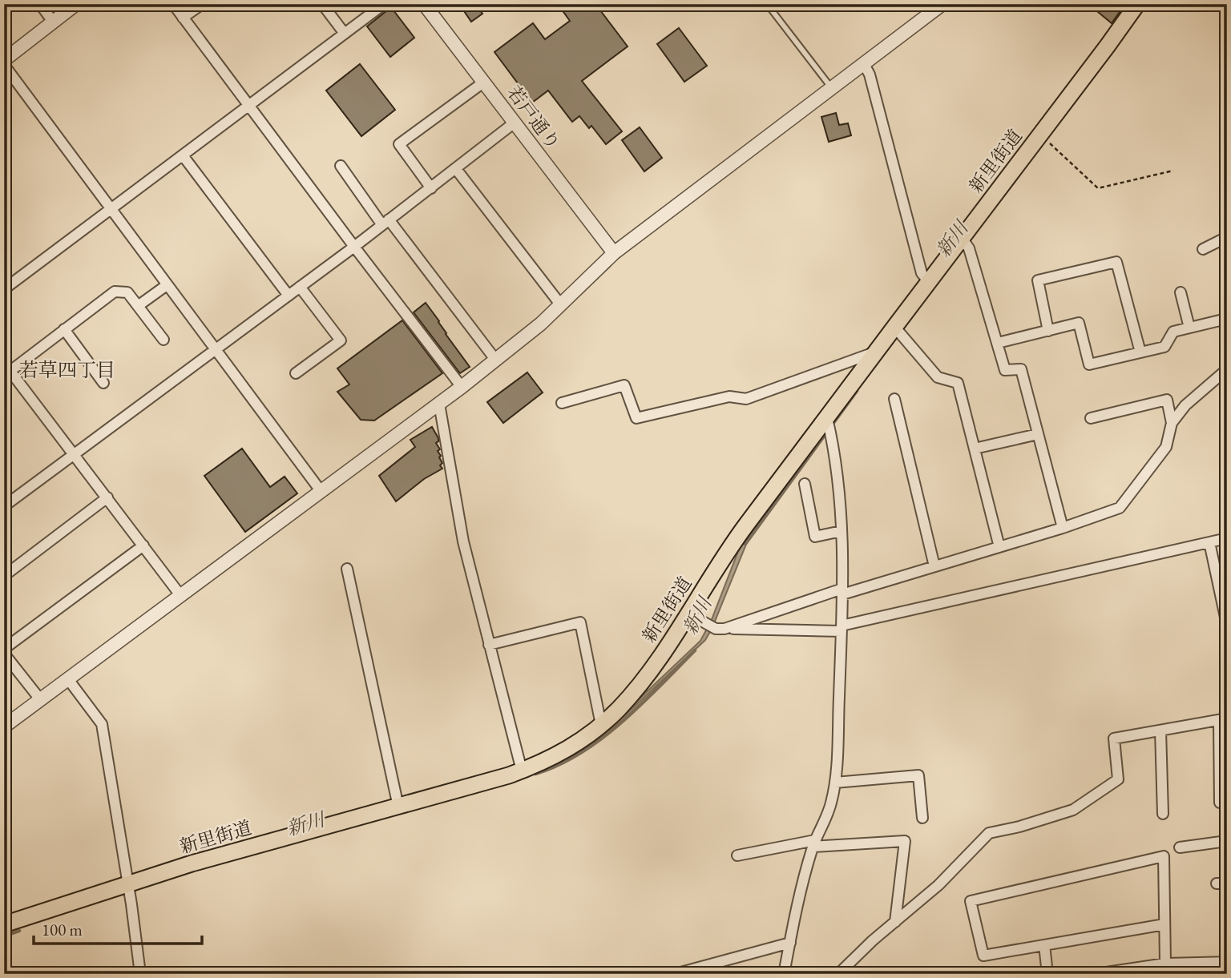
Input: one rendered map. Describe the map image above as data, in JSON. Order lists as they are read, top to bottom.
{
  "streets": {
    "main road": ["新里街道"],
    "street": ["若戸通り"]
  },
  "districts": ["若草四丁目"],
  "water": ["新川"],
  "scale_bar": "100 m"
}
